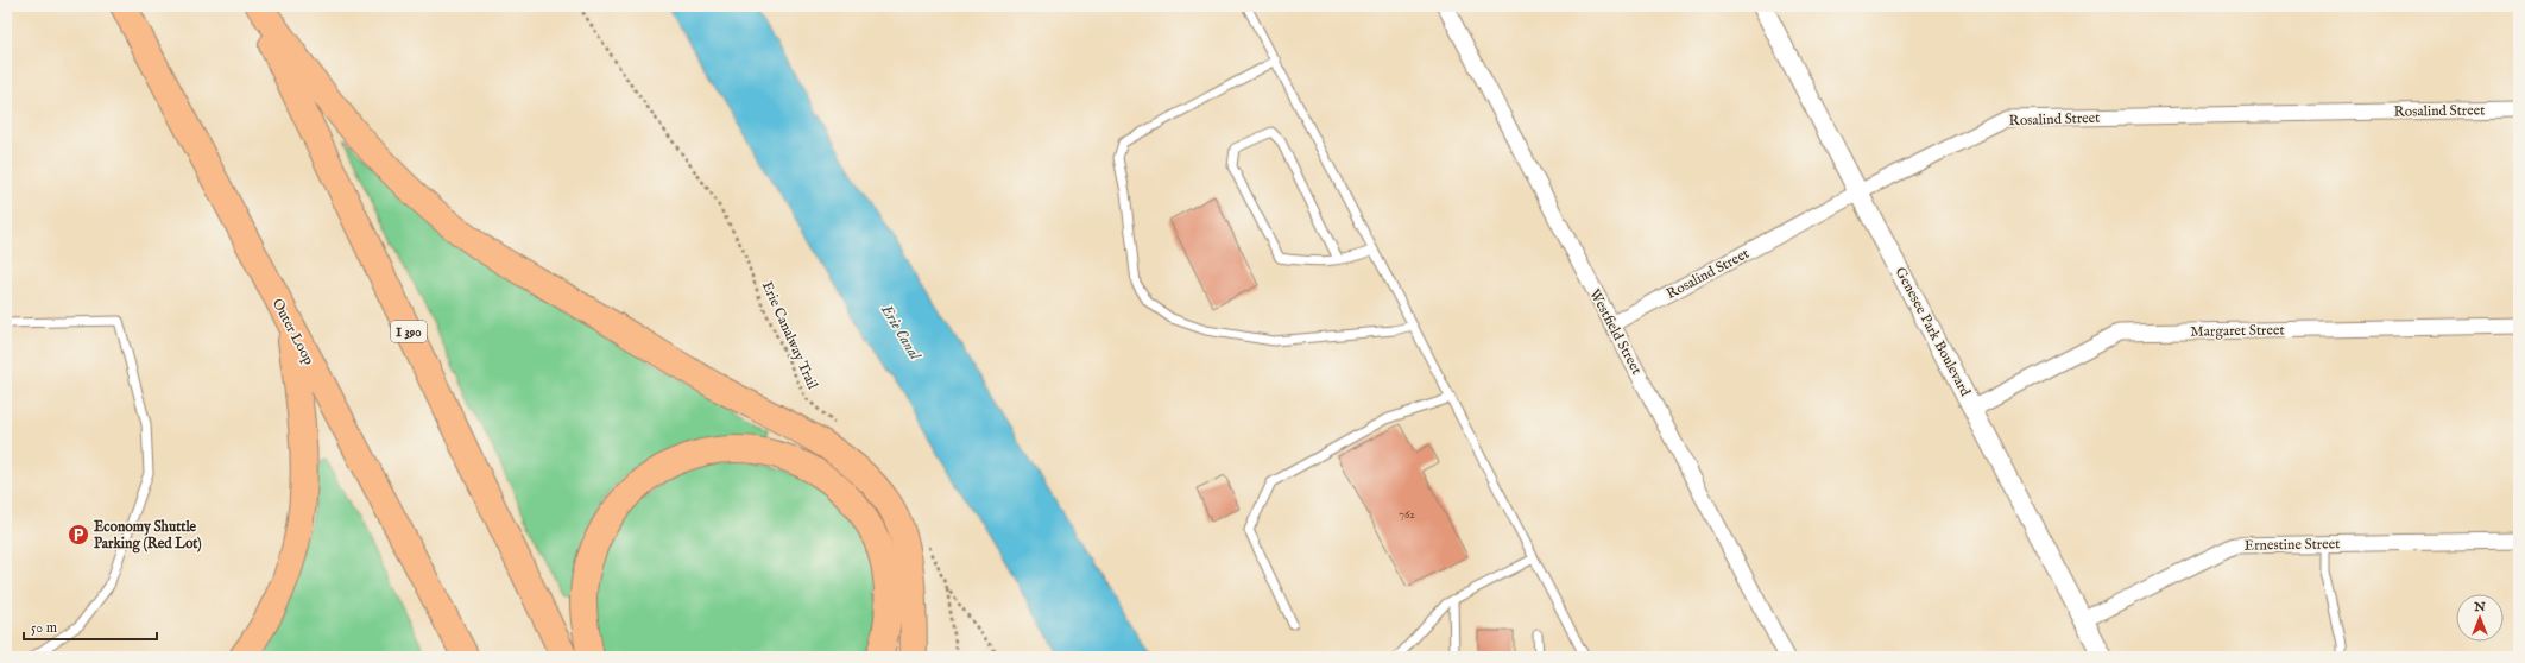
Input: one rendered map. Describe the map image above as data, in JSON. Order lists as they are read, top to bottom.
{
  "streets": {
    "highway": ["Outer Loop", "I 390"],
    "street": [
      "Rosalind Street",
      "Margaret Street",
      "Westfield Street",
      "Genesee Park Boulevard",
      "Ernestine Street"
    ],
    "path": ["Erie Canalway Trail"]
  },
  "crossings": [
    ["Rosalind Street", "Westfield Street"],
    ["Rosalind Street", "Genesee Park Boulevard"],
    ["Margaret Street", "Genesee Park Boulevard"],
    ["Genesee Park Boulevard", "Ernestine Street"]
  ],
  "water": ["Erie Canal"],
  "places": {
    "parking": ["Economy Shuttle Parking (Red Lot)"]
  },
  "house_numbers": ["762"],
  "scale_bar": "50 m",
  "north": "top"
}
